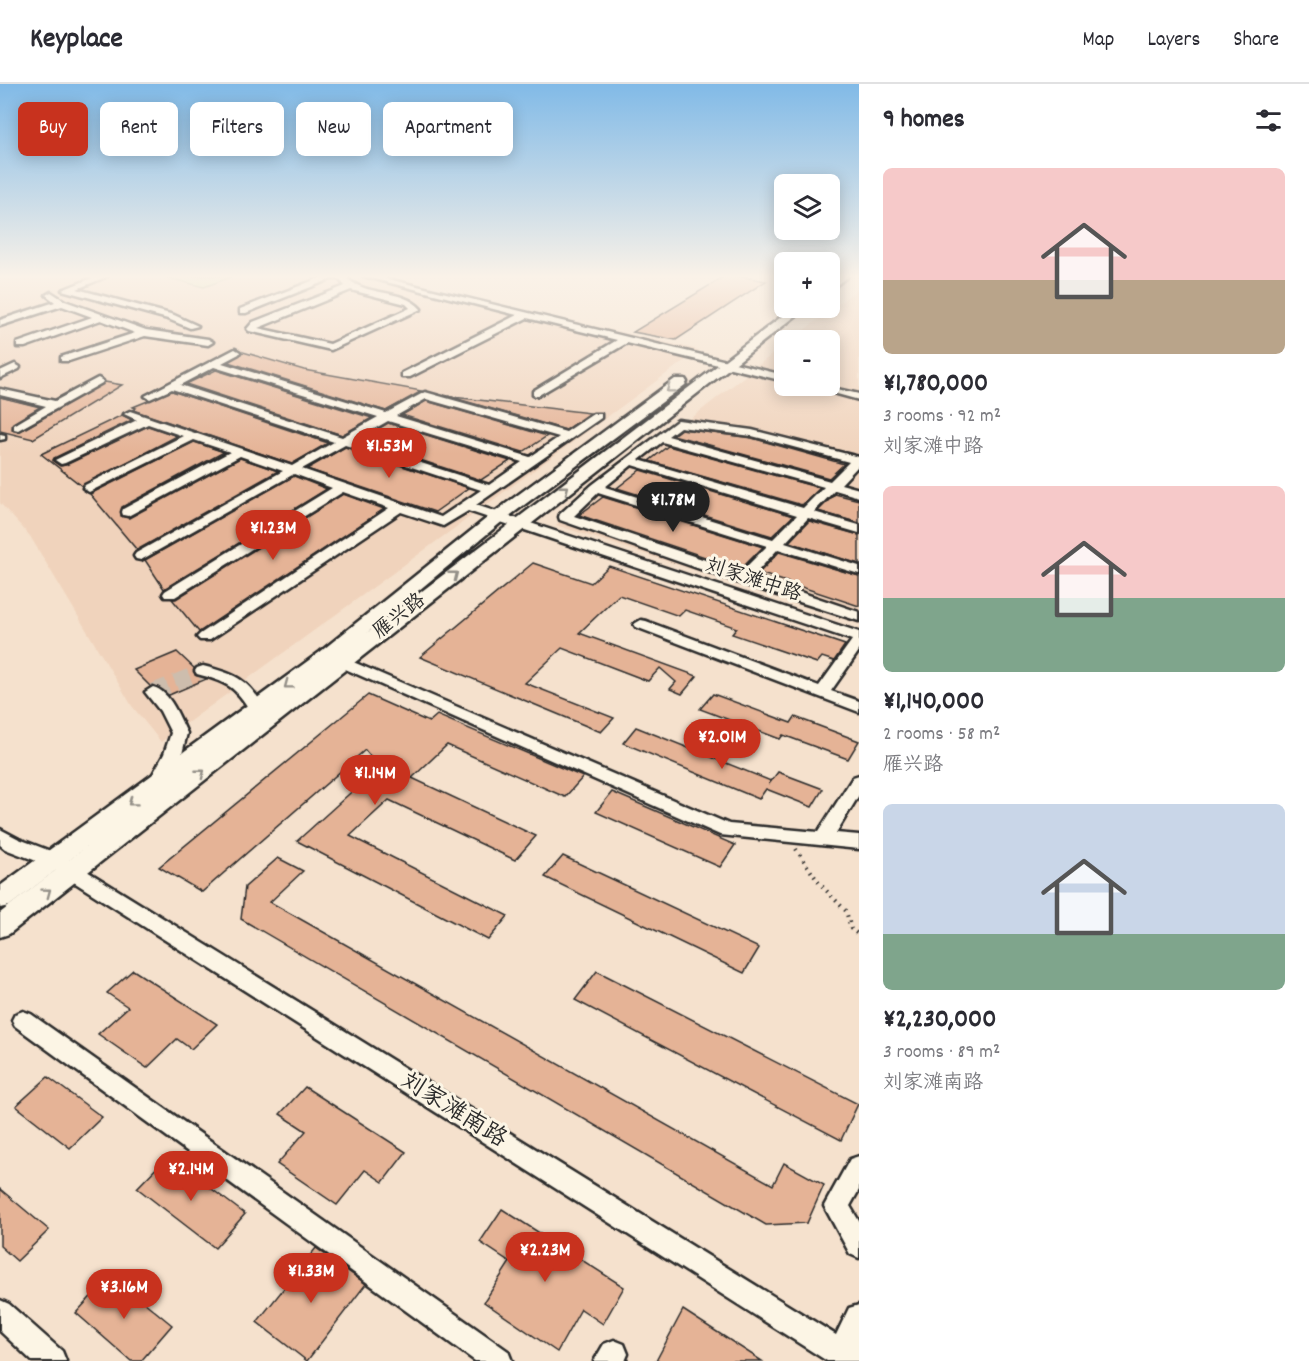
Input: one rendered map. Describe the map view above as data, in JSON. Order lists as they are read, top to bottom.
{
  "streets": {
    "main road": ["雁兴路"],
    "street": ["刘家滩中路", "刘家滩南路"]
  },
  "crossings": [
    ["刘家滩中路", "雁兴路"],
    ["雁兴路", "刘家滩南路"]
  ],
  "page": {
    "header": "Keyplace",
    "nav": ["Map", "Layers", "Share"],
    "heading": "9 homes",
    "chip": [
      "Buy",
      "Rent",
      "Filters",
      "New",
      "Apartment"
    ],
    "list": [
      {
        "name": "¥1,780,000",
        "note": "3 rooms · 92 m² · 刘家滩中路"
      },
      {
        "name": "¥1,140,000",
        "note": "2 rooms · 58 m² · 雁兴路"
      },
      {
        "name": "¥2,230,000",
        "note": "3 rooms · 89 m² · 刘家滩南路"
      }
    ],
    "map_buttons": ["+", "−"],
    "price": [
      "¥1.53M",
      "¥1.78M",
      "¥1.23M",
      "¥2.01M",
      "¥1.14M",
      "¥2.14M",
      "¥2.23M",
      "¥1.33M",
      "¥3.16M"
    ]
  }
}
